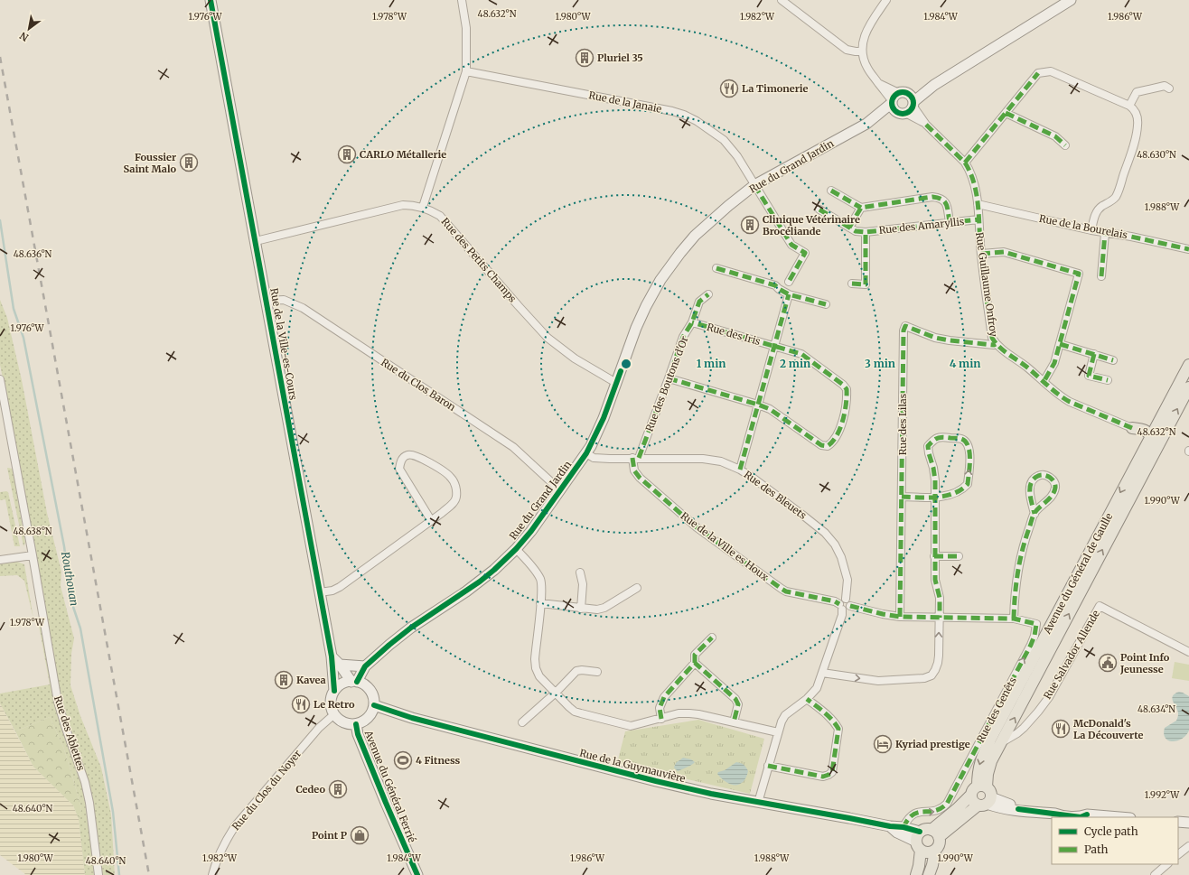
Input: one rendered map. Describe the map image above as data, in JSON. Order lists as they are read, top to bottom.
{
  "streets": {
    "main road": ["Avenue du Général de Gaulle"],
    "street": [
      "Rue de la Janaie",
      "Rue du Grand Jardin",
      "Rue des Amaryllis",
      "Rue de la Bourelais",
      "Rue des Petits Champs",
      "Rue Guillaume Onfroy",
      "Rue des Iris",
      "Rue de la Ville-es-Cours",
      "Rue des Boutons d'Or",
      "Rue du Clos Baron",
      "Rue des Lilas",
      "Rue des Bleuets",
      "Rue de la Ville es Houx",
      "Rue Salvador Allende",
      "Rue des Genêts",
      "Rue des Ablettes",
      "Rue de la Guymauvière",
      "Avenue du Général Ferrié",
      "Rue du Clos du Noyer"
    ]
  },
  "crossings": [
    ["Rue de la Janaie", "Rue du Grand Jardin"],
    ["Rue du Grand Jardin", "Rue des Petits Champs"],
    ["Rue du Grand Jardin", "Rue Guillaume Onfroy"],
    ["Rue du Grand Jardin", "Rue de la Ville-es-Cours"],
    ["Rue du Grand Jardin", "Rue du Clos Baron"],
    ["Rue du Grand Jardin", "Rue des Bleuets"],
    ["Rue du Grand Jardin", "Rue de la Guymauvière"],
    ["Rue du Grand Jardin", "Avenue du Général Ferrié"],
    ["Rue du Grand Jardin", "Rue du Clos du Noyer"],
    ["Rue des Amaryllis", "Rue Guillaume Onfroy"],
    ["Rue de la Bourelais", "Rue Guillaume Onfroy"],
    ["Rue des Petits Champs", "Rue de la Ville-es-Cours"],
    ["Rue Guillaume Onfroy", "Rue des Lilas"],
    ["Rue des Iris", "Rue des Boutons d'Or"],
    ["Rue de la Ville-es-Cours", "Rue du Clos Baron"],
    ["Rue de la Ville-es-Cours", "Rue de la Guymauvière"],
    ["Rue de la Ville-es-Cours", "Avenue du Général Ferrié"],
    ["Rue de la Ville-es-Cours", "Rue du Clos du Noyer"],
    ["Rue des Boutons d'Or", "Rue des Bleuets"],
    ["Rue des Boutons d'Or", "Rue de la Ville es Houx"],
    ["Rue des Bleuets", "Rue de la Ville es Houx"],
    ["Avenue du Général de Gaulle", "Rue Salvador Allende"],
    ["Rue des Genêts", "Rue de la Guymauvière"],
    ["Rue de la Guymauvière", "Avenue du Général Ferrié"],
    ["Rue de la Guymauvière", "Rue du Clos du Noyer"],
    ["Avenue du Général Ferrié", "Rue du Clos du Noyer"]
  ],
  "one_way": ["Rue des Genêts"],
  "water": ["Routhouan"],
  "places": {
    "building": [
      "Pluriel 35",
      "CARLO Métallerie",
      "Foussier Saint Malo",
      "Clinique Vétérinaire Brocéliande",
      "Kavea",
      "Cedeo"
    ],
    "restaurant": ["La Timonerie", "Le Retro", "McDonald's La Découverte"],
    "public building": ["Point Info Jeunesse"],
    "hotel": ["Kyriad prestige"],
    "sports": ["4 Fitness"],
    "shop": ["Point P"]
  },
  "legend": ["Cycle path", "Path"],
  "north": "bottom left",
  "coordinates": [
    "48.632°N",
    "1.976°W",
    "1.978°W",
    "1.980°W",
    "1.982°W",
    "1.984°W",
    "1.986°W",
    "48.630°N",
    "1.988°W",
    "48.636°N",
    "1.990°W",
    "48.638°N",
    "48.634°N",
    "1.992°W",
    "48.640°N"
  ],
  "rings": [
    "1 min",
    "2 min",
    "3 min",
    "4 min"
  ]
}
